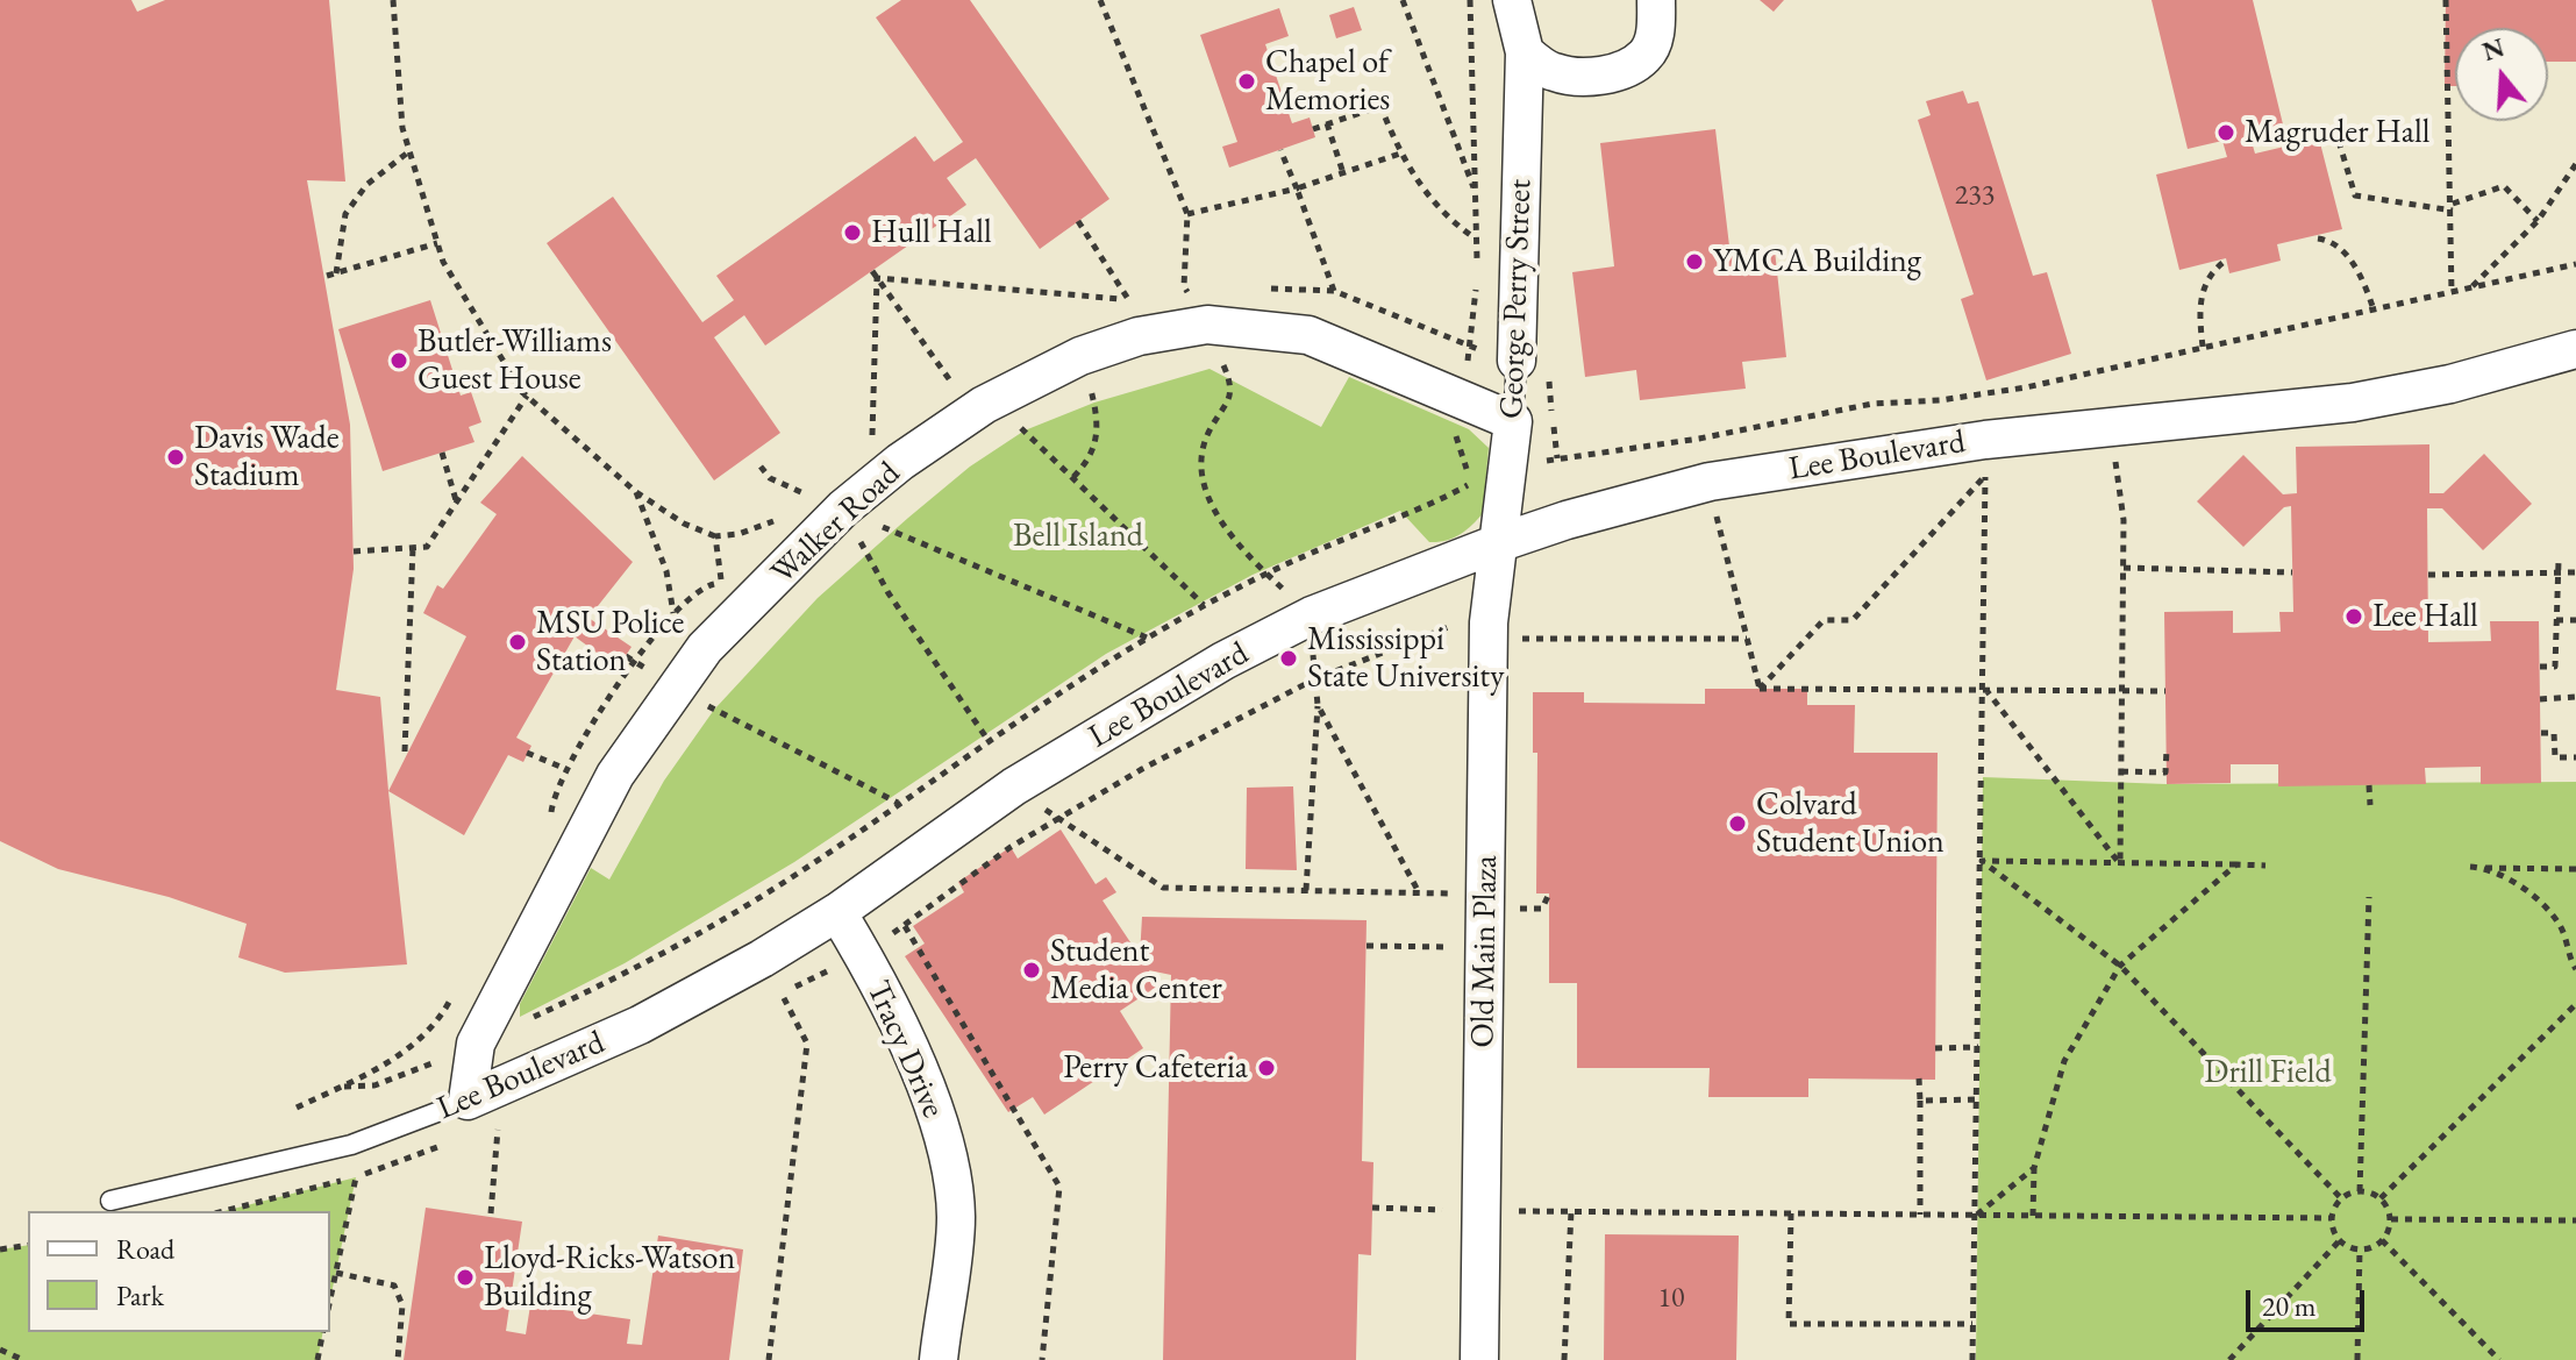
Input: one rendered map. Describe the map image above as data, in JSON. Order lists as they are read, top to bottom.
{
  "streets": {
    "street": [
      "George Perry Street",
      "Lee Boulevard",
      "Walker Road",
      "Old Main Plaza",
      "Tracy Drive"
    ]
  },
  "crossings": [
    ["George Perry Street", "Lee Boulevard"],
    ["George Perry Street", "Walker Road"],
    ["George Perry Street", "Old Main Plaza"],
    ["Lee Boulevard", "Walker Road"],
    ["Lee Boulevard", "Old Main Plaza"],
    ["Lee Boulevard", "Tracy Drive"]
  ],
  "parks": ["Bell Island", "Drill Field"],
  "places": [
    "Chapel of Memories",
    "Magruder Hall",
    "Hull Hall",
    "YMCA Building",
    "Butler-Williams Guest House",
    "Davis Wade Stadium",
    "Lee Hall",
    "MSU Police Station",
    "Mississippi State University",
    "Colvard Student Union",
    "Student Media Center",
    "Perry Cafeteria",
    "Lloyd-Ricks-Watson Building"
  ],
  "house_numbers": ["233", "10"],
  "legend": ["Road", "Park"],
  "scale_bar": "20 m",
  "north": "top"
}
